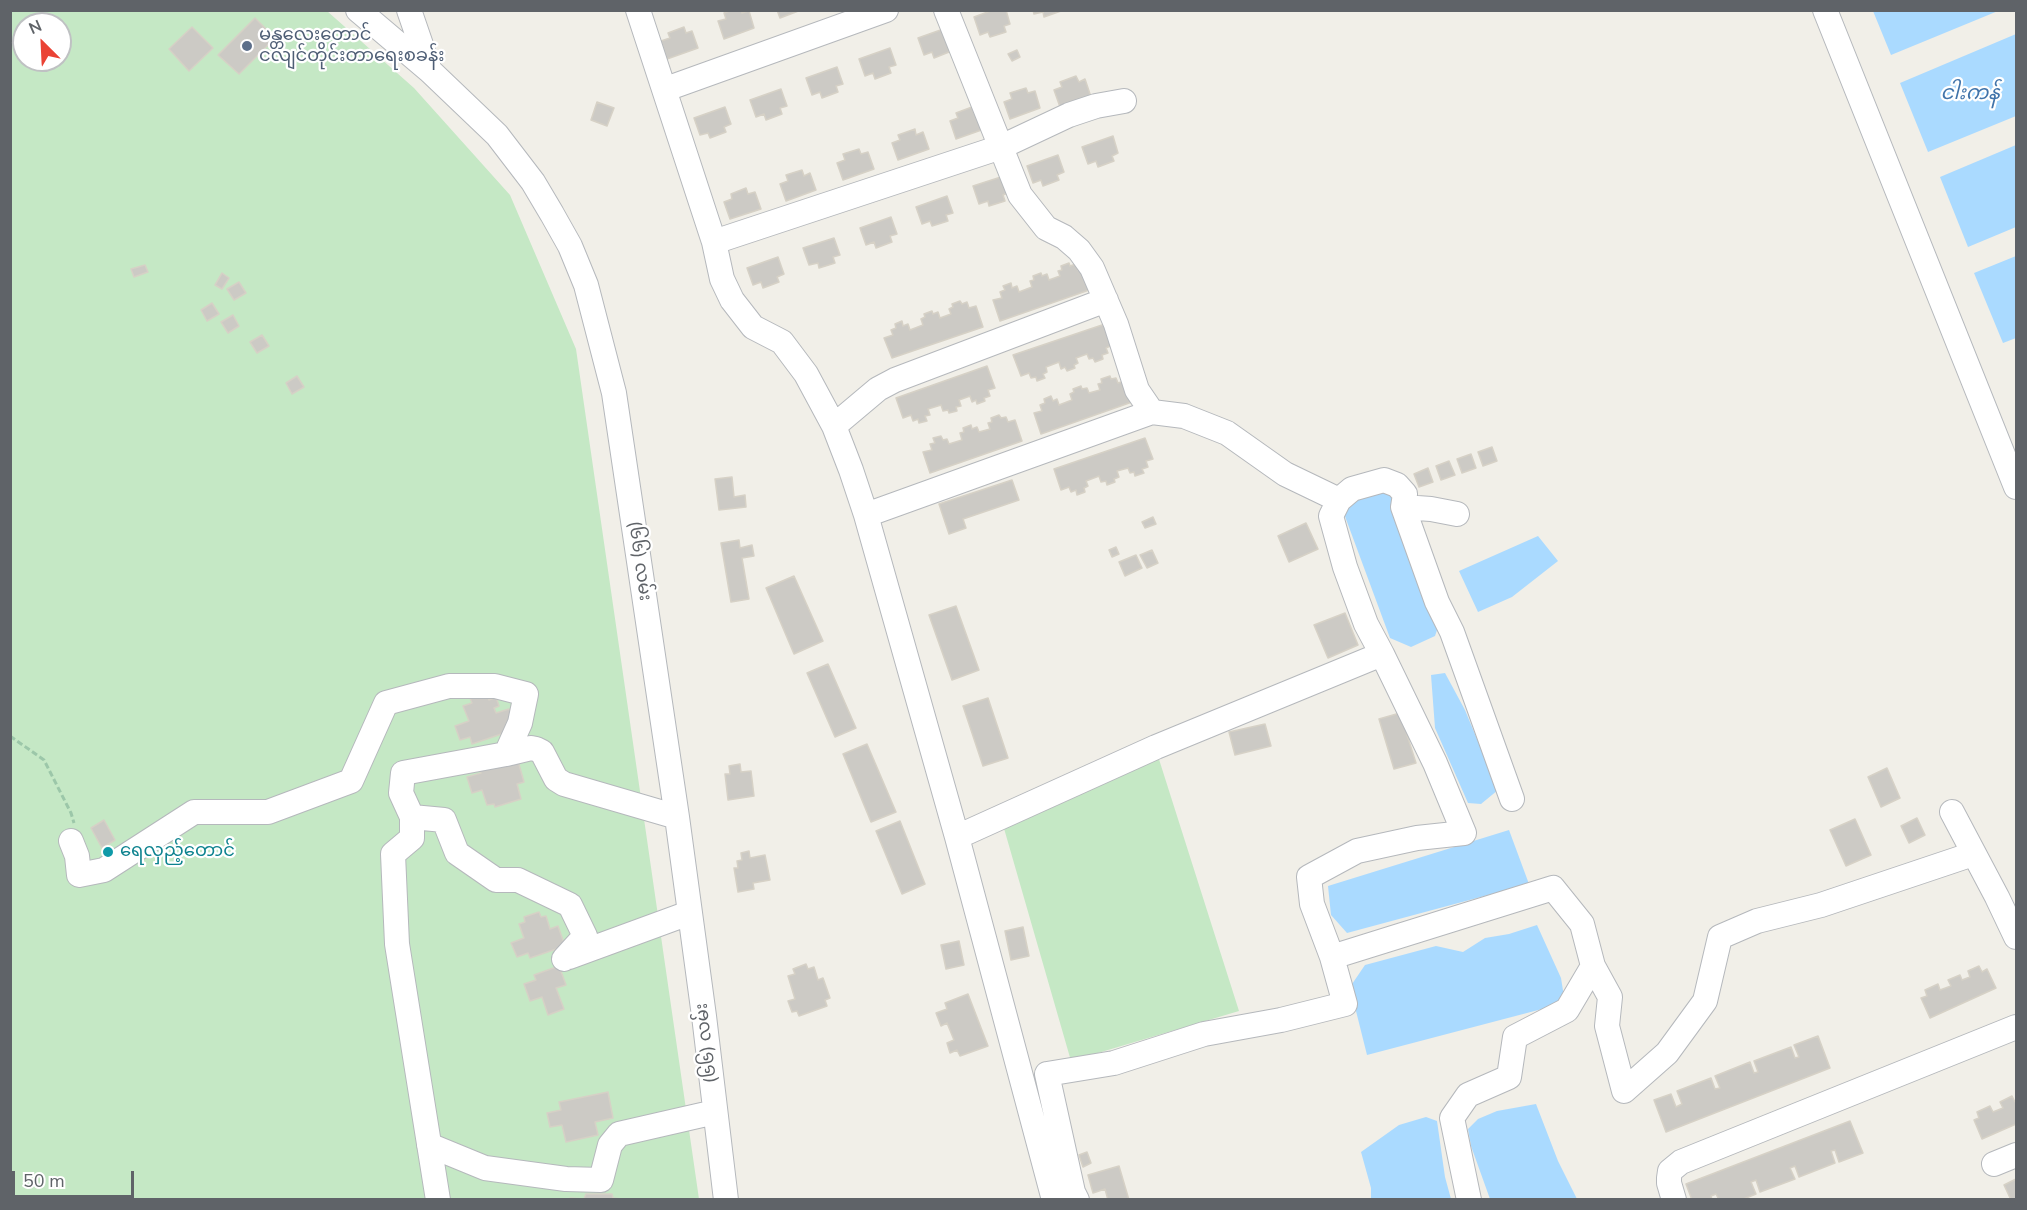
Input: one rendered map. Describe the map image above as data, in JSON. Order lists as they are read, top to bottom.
{
  "streets": {
    "street": ["(၆၆) လမ်း"]
  },
  "water": ["ငါးကန်"],
  "places": ["မန္တလေးတောင် ငလျင်တိုင်းတာရေးစခန်း", "ရေလှည့်တောင်"],
  "scale_bar": "50 m",
  "north": "top left"
}
